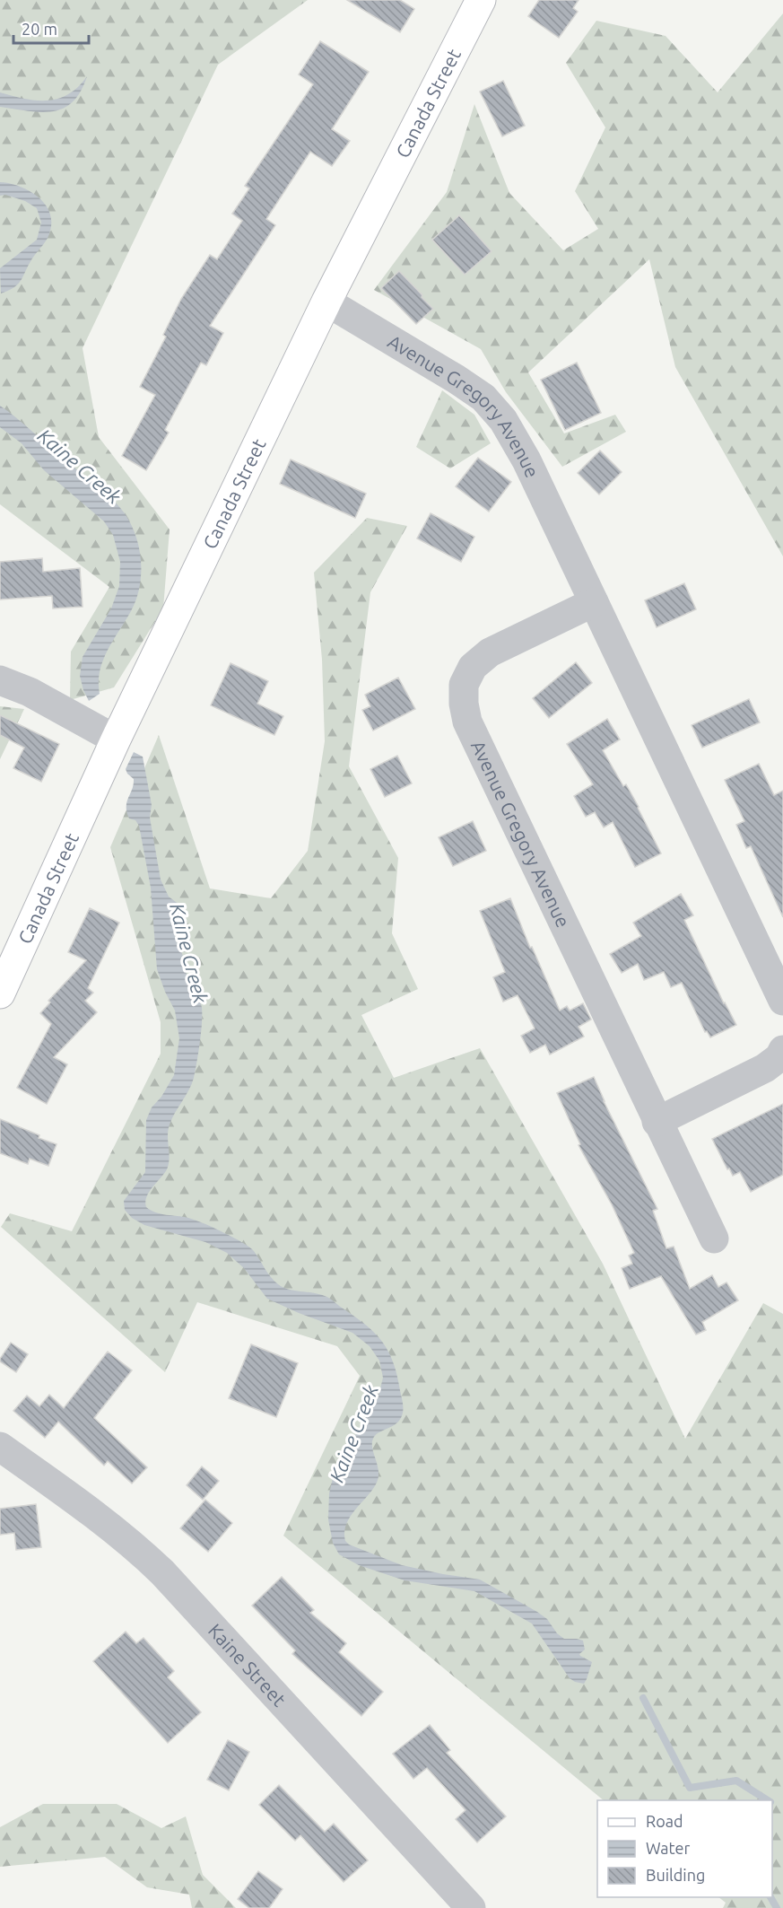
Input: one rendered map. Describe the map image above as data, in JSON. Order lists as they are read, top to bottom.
{
  "streets": {
    "main road": ["Canada Street"],
    "street": ["Avenue Gregory Avenue", "Kaine Street"]
  },
  "crossings": [
    ["Canada Street", "Avenue Gregory Avenue"]
  ],
  "water": ["Kaine Creek"],
  "legend": ["Road", "Water", "Building"],
  "scale_bar": "20 m"
}
